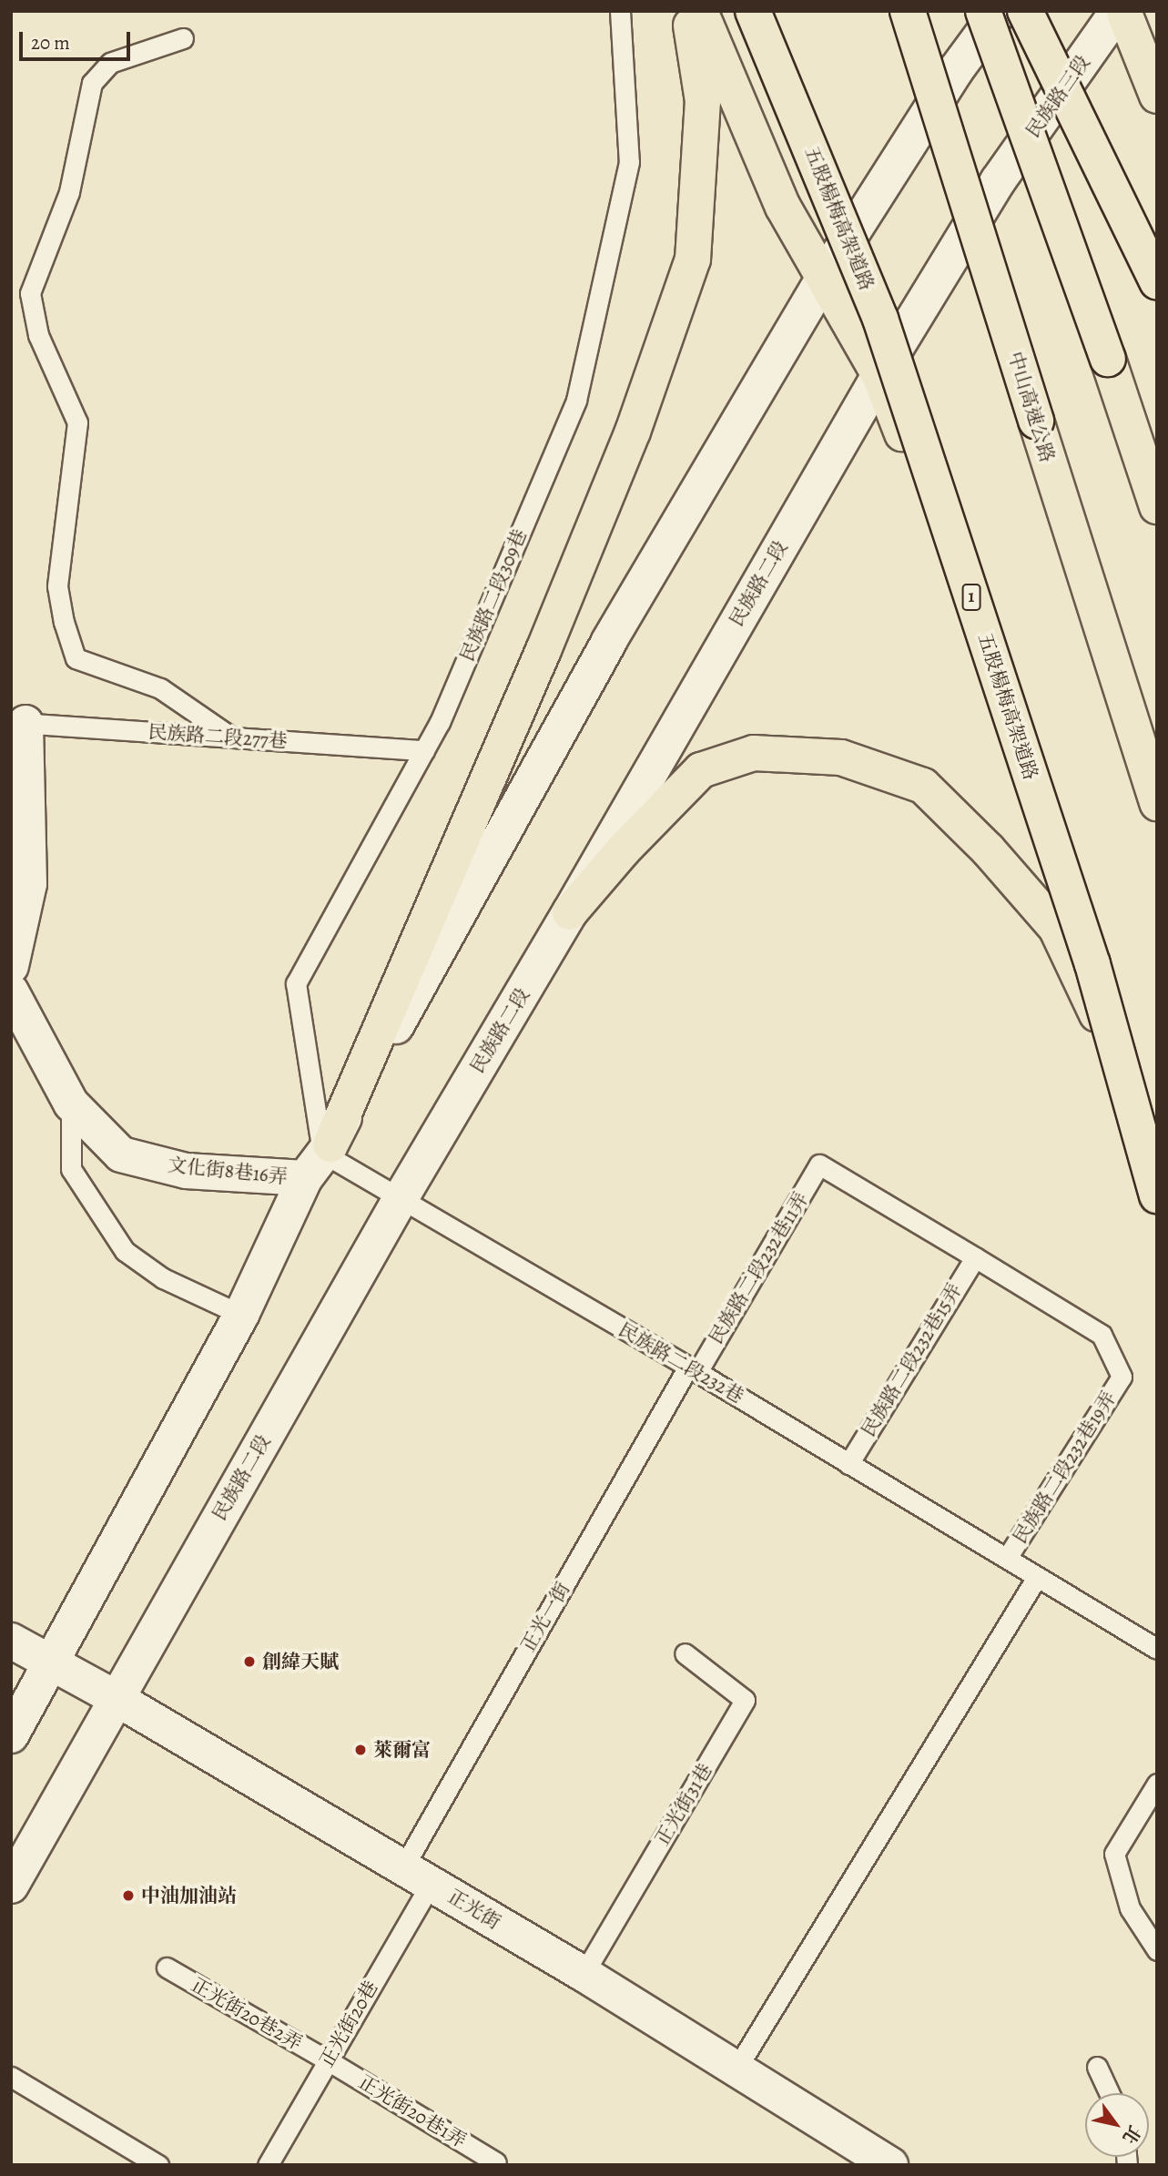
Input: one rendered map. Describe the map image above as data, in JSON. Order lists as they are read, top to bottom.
{
  "streets": {
    "highway": ["五股楊梅高架道路", "中山高速公路", "1"],
    "main road": [
      "民族路三段",
      "民族路二段",
      "文化街8巷16弄",
      "正光街"
    ],
    "lane": [
      "民族路二段309巷",
      "民族路二段277巷",
      "民族路二段232巷11弄",
      "民族路二段232巷15弄",
      "民族路二段232巷",
      "民族路二段232巷19弄",
      "正光一街",
      "正光街31巷",
      "正光街20巷2弄",
      "正光街20巷",
      "正光街20巷1弄"
    ]
  },
  "crossings": [
    ["民族路三段", "民族路二段"],
    ["民族路二段", "民族路二段232巷"],
    ["民族路二段", "正光街"],
    ["民族路二段309巷", "民族路二段277巷"],
    ["民族路二段309巷", "文化街8巷16弄"],
    ["民族路二段309巷", "民族路二段232巷"],
    ["文化街8巷16弄", "民族路二段232巷"],
    ["民族路二段232巷11弄", "民族路二段232巷15弄"],
    ["民族路二段232巷11弄", "民族路二段232巷"],
    ["民族路二段232巷11弄", "民族路二段232巷19弄"],
    ["民族路二段232巷11弄", "正光一街"],
    ["民族路二段232巷15弄", "民族路二段232巷"],
    ["民族路二段232巷15弄", "民族路二段232巷19弄"],
    ["民族路二段232巷", "民族路二段232巷19弄"],
    ["民族路二段232巷", "正光一街"],
    ["正光一街", "正光街"],
    ["正光一街", "正光街20巷"],
    ["正光街31巷", "正光街"],
    ["正光街", "正光街20巷"],
    ["正光街20巷2弄", "正光街20巷"],
    ["正光街20巷2弄", "正光街20巷1弄"],
    ["正光街20巷", "正光街20巷1弄"]
  ],
  "places": ["創緯天賦", "萊爾富", "中油加油站"],
  "scale_bar": "20 m",
  "north": "bottom right"
}
